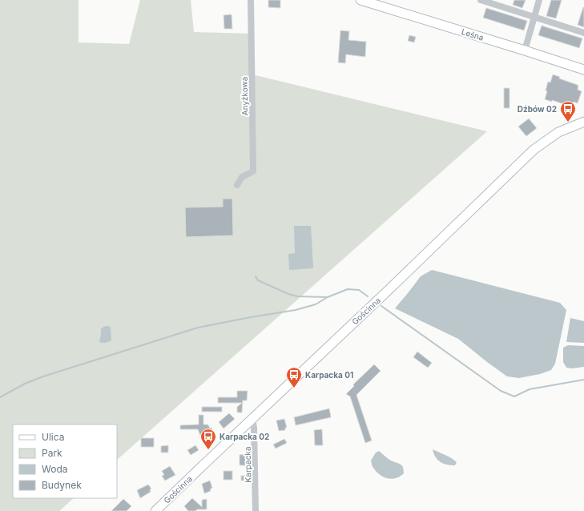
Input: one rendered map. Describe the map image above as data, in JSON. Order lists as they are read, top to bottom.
{
  "streets": {
    "main road": ["Leśna", "Gościnna"],
    "street": ["Anyżkowa", "Karpacka"]
  },
  "crossings": [
    ["Gościnna", "Karpacka"]
  ],
  "places": {
    "bus stop": ["Dźbów 02", "Karpacka 01", "Karpacka 02"]
  },
  "legend": [
    "Ulica",
    "Park",
    "Woda",
    "Budynek"
  ]
}
